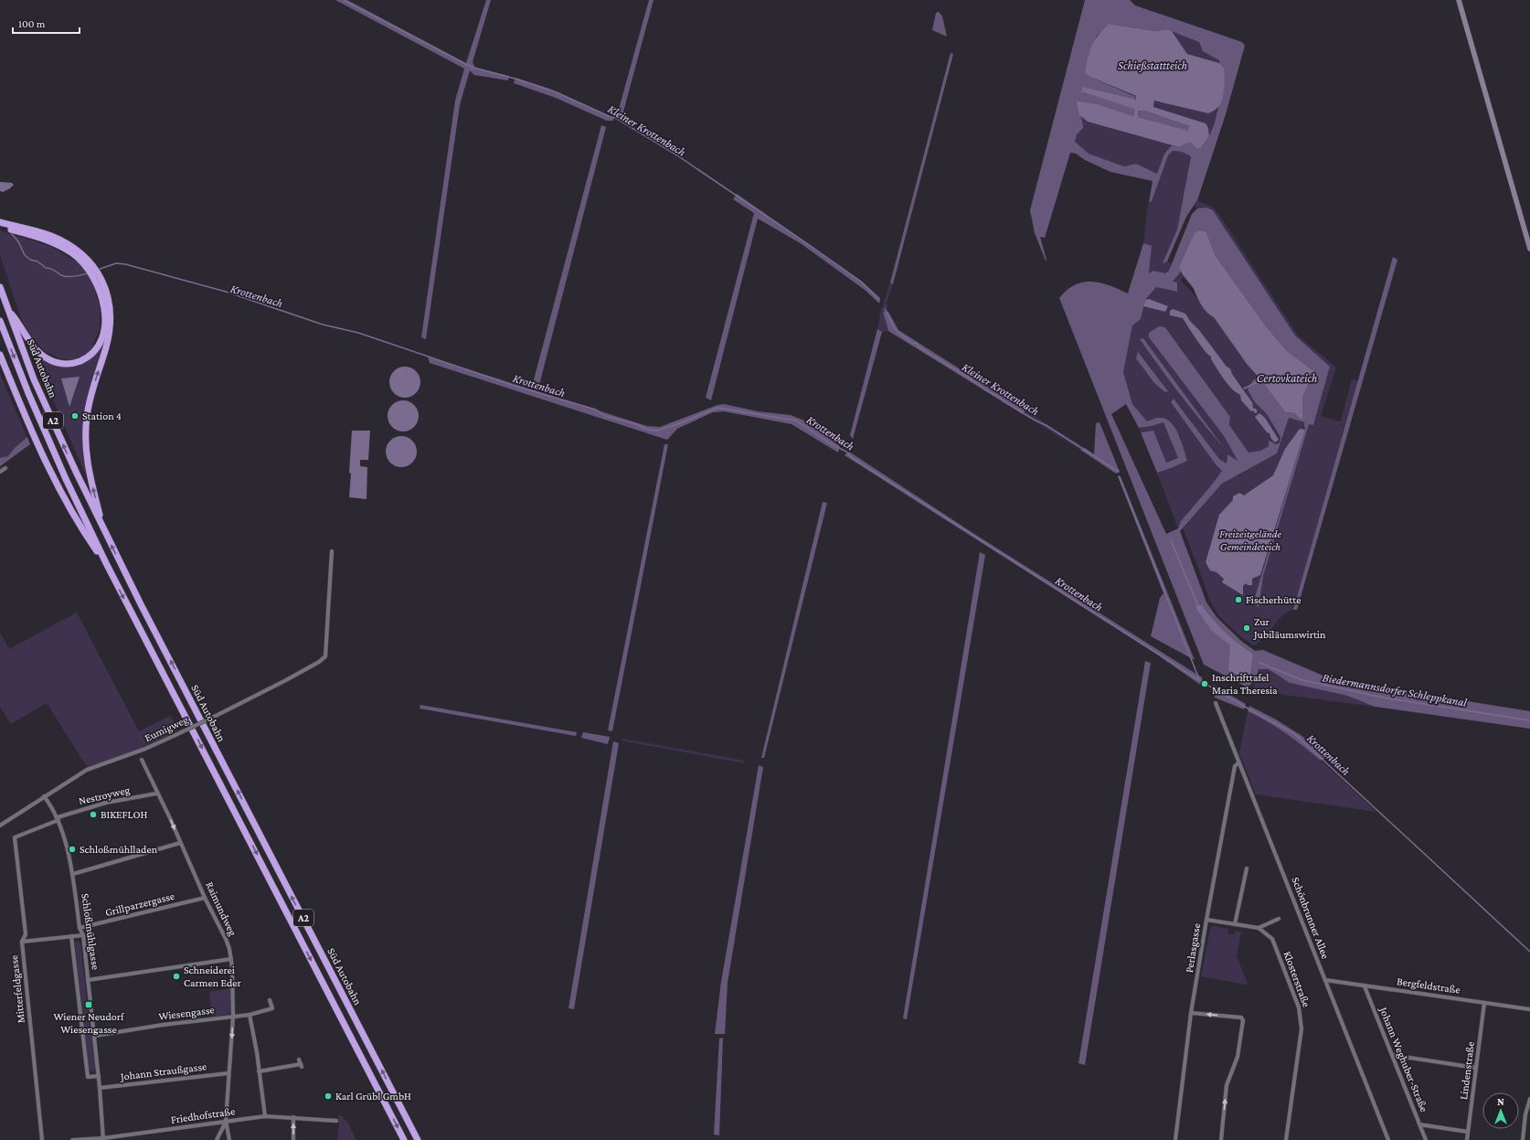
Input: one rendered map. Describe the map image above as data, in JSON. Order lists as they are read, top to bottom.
{
  "streets": {
    "highway": ["Süd Autobahn", "A2"],
    "street": [
      "Eumigweg",
      "Nestroyweg",
      "Grillparzergasse",
      "Raimundweg",
      "Schönbrunner Allee",
      "Schloßmühlgasse",
      "Perlasgasse",
      "Klosterstraße",
      "Bergfeldstraße",
      "Mitterfeldgasse",
      "Wiesengasse",
      "Johann Weghuber-Straße",
      "Lindenstraße",
      "Johann Straußgasse",
      "Friedhofstraße"
    ]
  },
  "crossings": [
    ["Eumigweg", "Schloßmühlgasse"],
    ["Nestroyweg", "Raimundweg"],
    ["Nestroyweg", "Schloßmühlgasse"],
    ["Nestroyweg", "Mitterfeldgasse"],
    ["Grillparzergasse", "Raimundweg"],
    ["Grillparzergasse", "Schloßmühlgasse"],
    ["Raimundweg", "Wiesengasse"],
    ["Raimundweg", "Johann Straußgasse"],
    ["Raimundweg", "Friedhofstraße"],
    ["Schönbrunner Allee", "Perlasgasse"],
    ["Schönbrunner Allee", "Bergfeldstraße"],
    ["Schloßmühlgasse", "Wiesengasse"],
    ["Schloßmühlgasse", "Johann Straußgasse"],
    ["Schloßmühlgasse", "Friedhofstraße"],
    ["Bergfeldstraße", "Johann Weghuber-Straße"],
    ["Bergfeldstraße", "Lindenstraße"]
  ],
  "water": [
    "Schießstattteich",
    "Kleiner Krottenbach",
    "Krottenbach",
    "Certovkateich",
    "Biedermannsdorfer Schleppkanal"
  ],
  "parks": ["Freizeitgelände Gemeindeteich"],
  "places": {
    "other": [
      "Station 4",
      "Fischerhütte",
      "Zur Jubiläumswirtin",
      "Inschrifttafel Maria Theresia",
      "BIKEFLOH",
      "Schloßmühlladen",
      "Schneiderei Carmen Eder",
      "Karl Grübl GmbH"
    ],
    "transit": ["Wiener Neudorf Wiesengasse"]
  },
  "scale_bar": "100 m",
  "north": "top"
}
